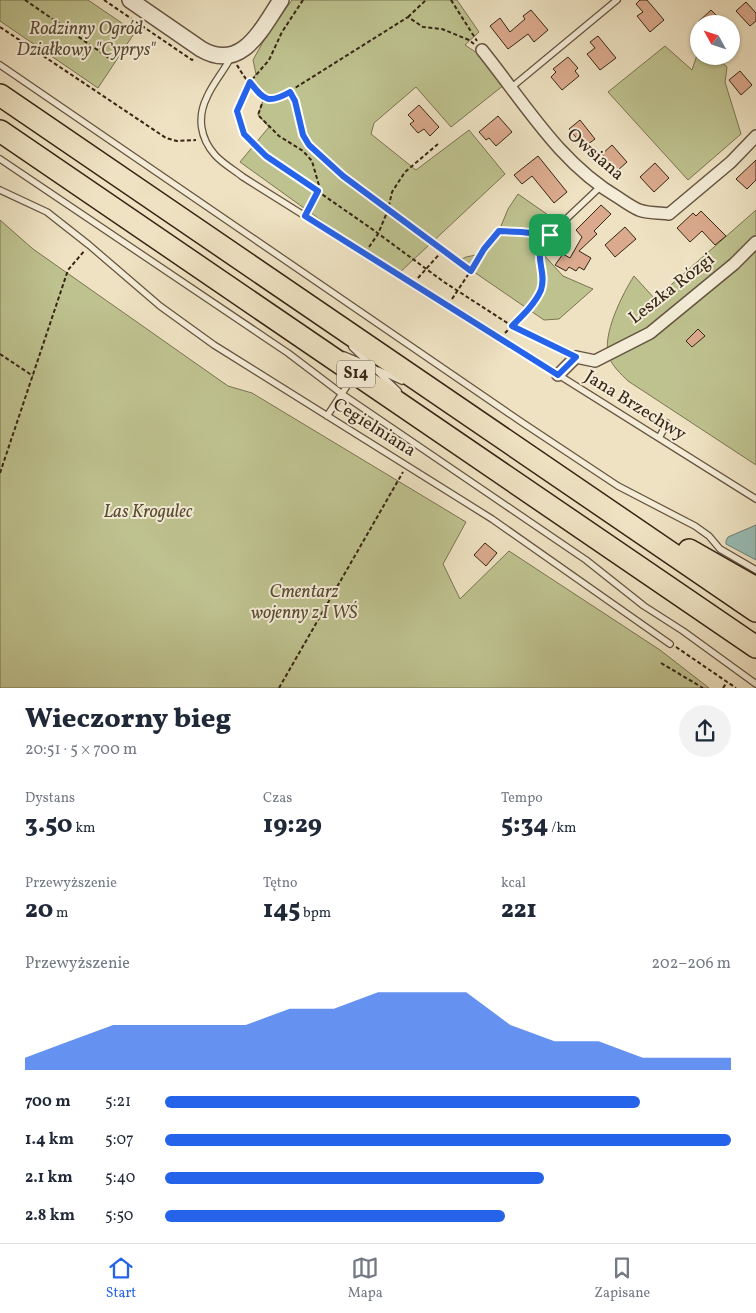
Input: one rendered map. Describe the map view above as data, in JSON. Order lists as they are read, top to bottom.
{
  "streets": {
    "highway": ["S14"],
    "street": ["Owsiana", "Leszka Rózgi"],
    "lane": ["Jana Brzechwy", "Cegielniana"]
  },
  "parks": ["Rodzinny Ogród Działkowy \"Cyprys\"", "Las Krogulec", "Cmentarz wojenny z I WŚ"],
  "north": "top left",
  "page": {
    "heading": ["Wieczorny bieg", "20:51 · 5 × 700 m"],
    "stats": [
      ["Dystans", "3.50 km"],
      ["Czas", "19:29"],
      ["Tempo", "5:34 /km"],
      ["Przewyższenie", "20 m"],
      ["Tętno", "145 bpm"],
      ["kcal", "221"]
    ],
    "chart": ["Przewyższenie", "202–206 m"],
    "list": [
      {
        "name": "700 m",
        "note": "5:21"
      },
      {
        "name": "1.4 km",
        "note": "5:07"
      },
      {
        "name": "2.1 km",
        "note": "5:40"
      },
      {
        "name": "2.8 km",
        "note": "5:50"
      }
    ],
    "tabs": ["Start", "Mapa", "Zapisane"]
  }
}
